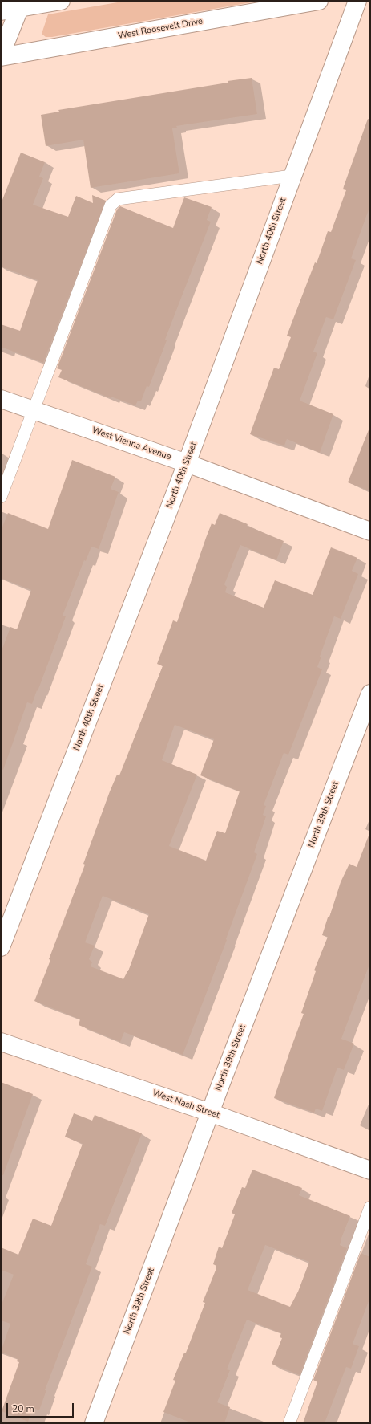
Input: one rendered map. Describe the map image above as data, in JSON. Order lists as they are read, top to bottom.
{
  "streets": {
    "street": [
      "West Roosevelt Drive",
      "North 40th Street",
      "West Vienna Avenue",
      "North 39th Street",
      "West Nash Street"
    ]
  },
  "crossings": [
    ["North 40th Street", "West Vienna Avenue"],
    ["North 39th Street", "West Nash Street"]
  ],
  "scale_bar": "20 m"
}
